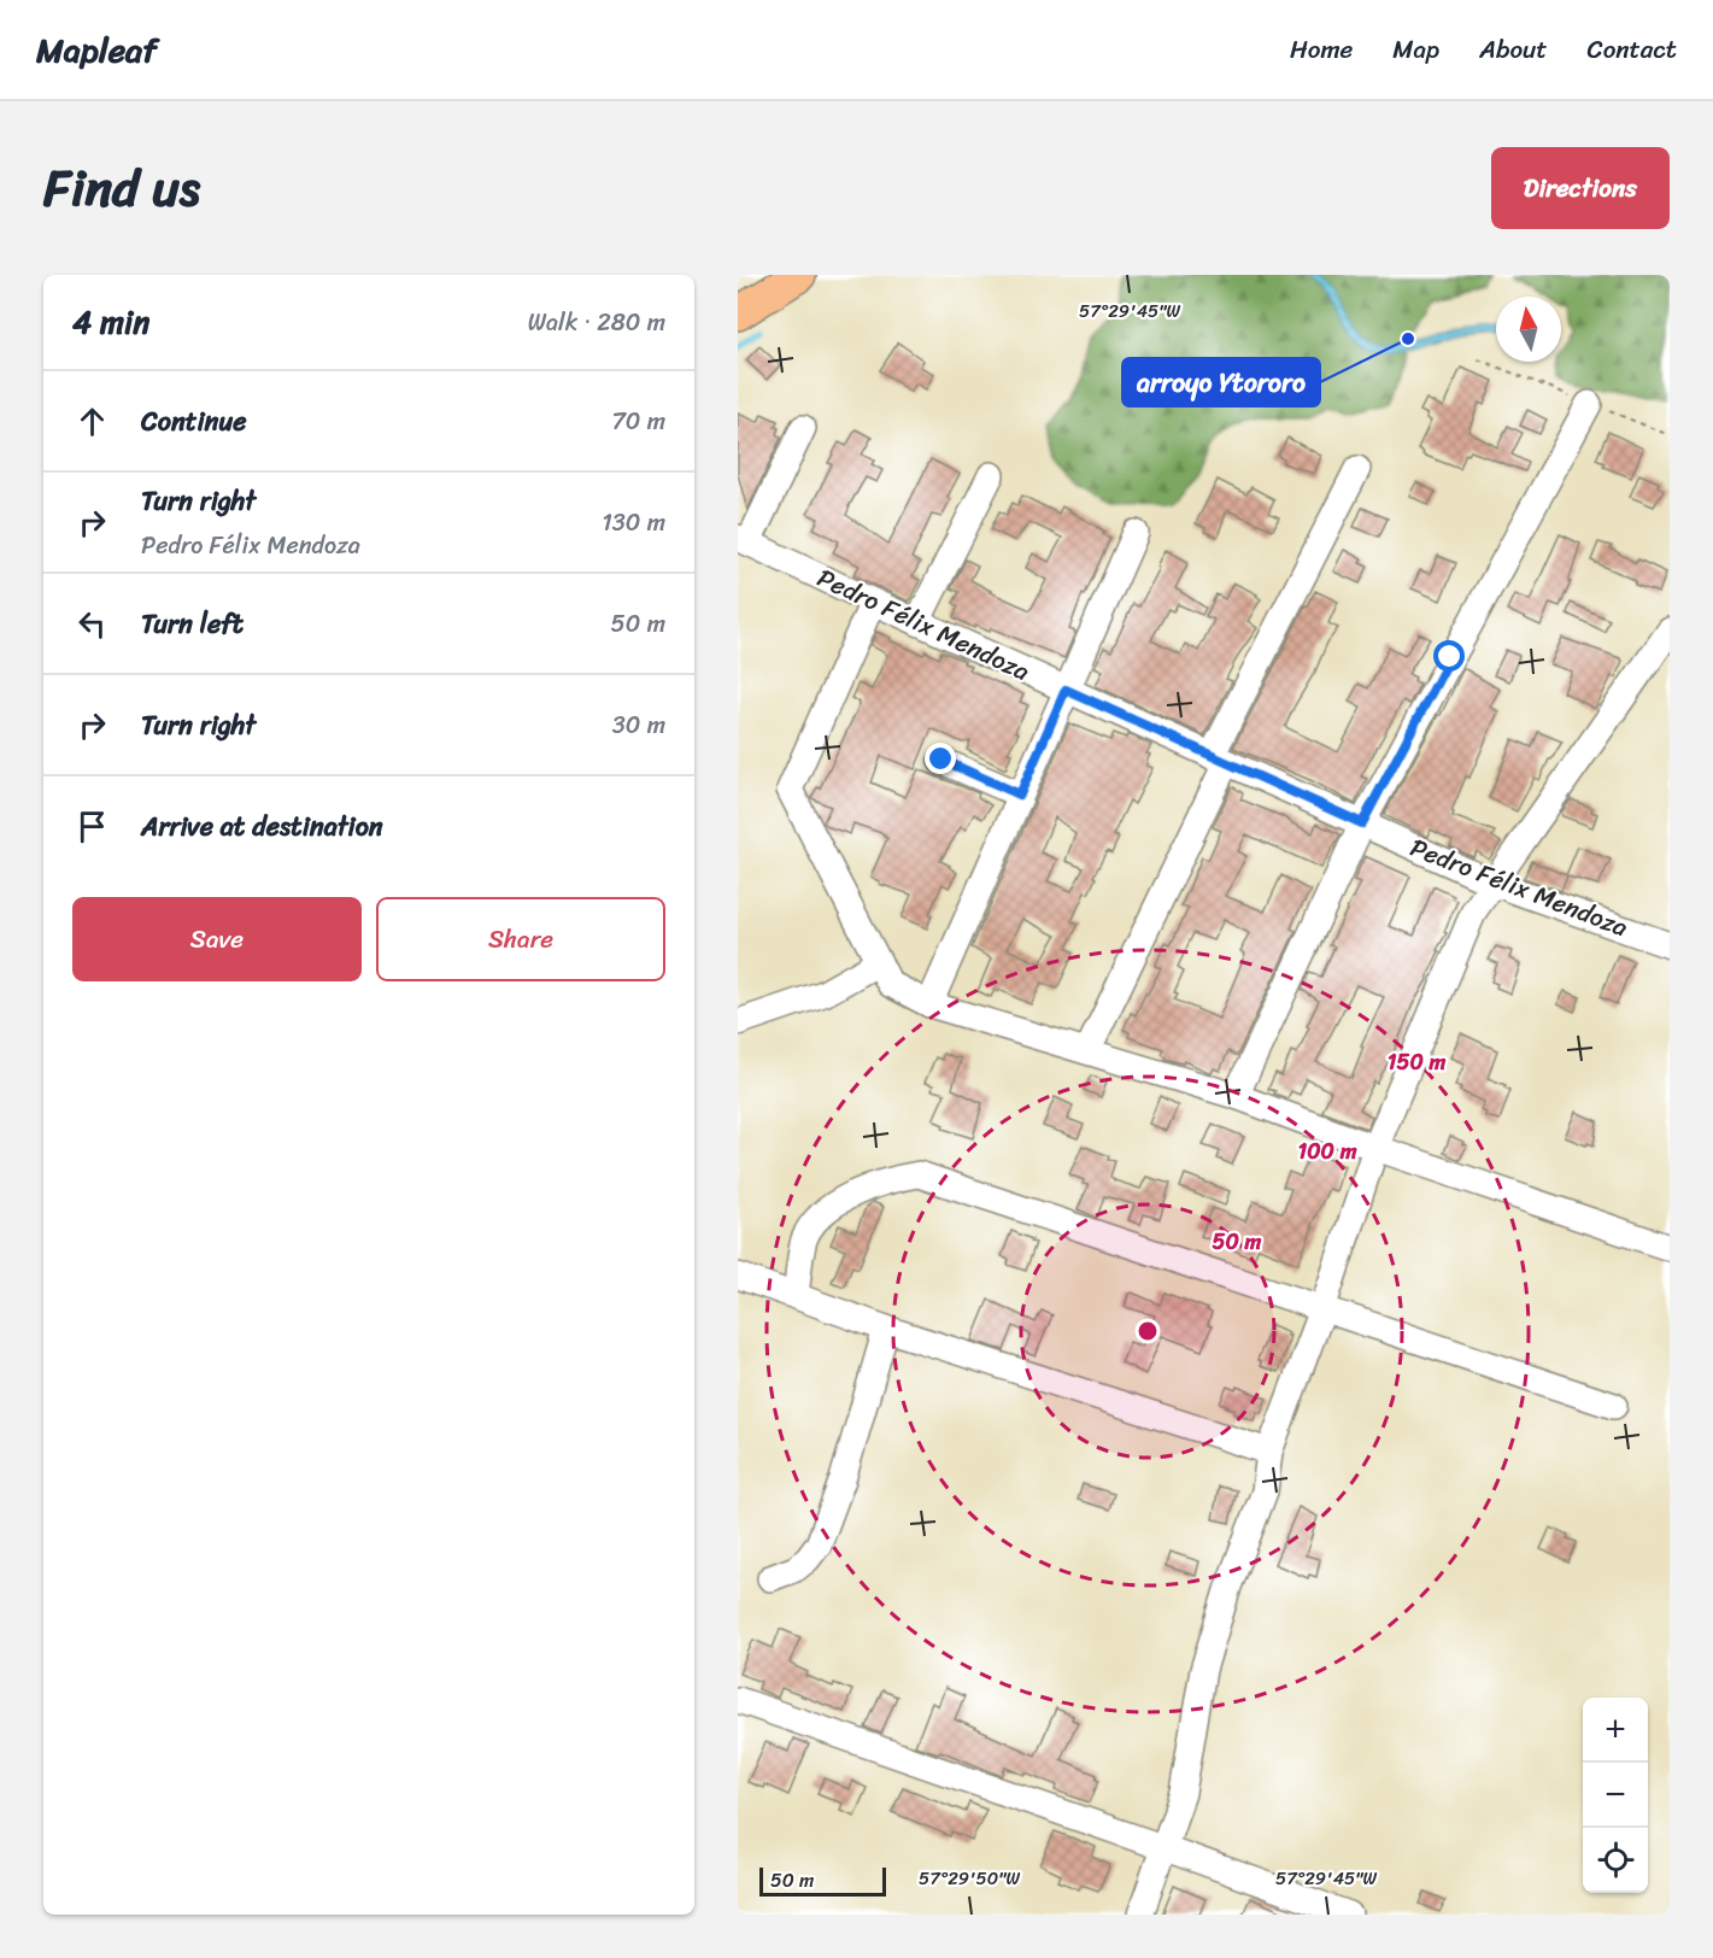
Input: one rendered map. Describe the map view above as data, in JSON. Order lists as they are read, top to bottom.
{
  "streets": {
    "street": ["Pedro Félix Mendoza"]
  },
  "places": ["arroyo Ytororo"],
  "scale_bar": "50 m",
  "north": "top",
  "page": {
    "header": "Mapleaf",
    "nav": [
      "Home",
      "Map",
      "About",
      "Contact"
    ],
    "title": "Find us",
    "buttons": [
      "Directions",
      ["Save", "Share"]
    ],
    "heading": ["4 min", "Walk · 280 m"],
    "list": [
      ["Continue", "70 m"],
      ["Turn right", "Pedro Félix Mendoza", "130 m"],
      ["Turn left", "50 m"],
      ["Turn right", "30 m"],
      "Arrive at destination"
    ],
    "map_buttons": ["+", "−"],
    "scale": "50 m"
  },
  "coordinates": ["57°29'45\"W", "57°29'50\"W"],
  "rings": ["150 m", "100 m", "50 m"]
}
